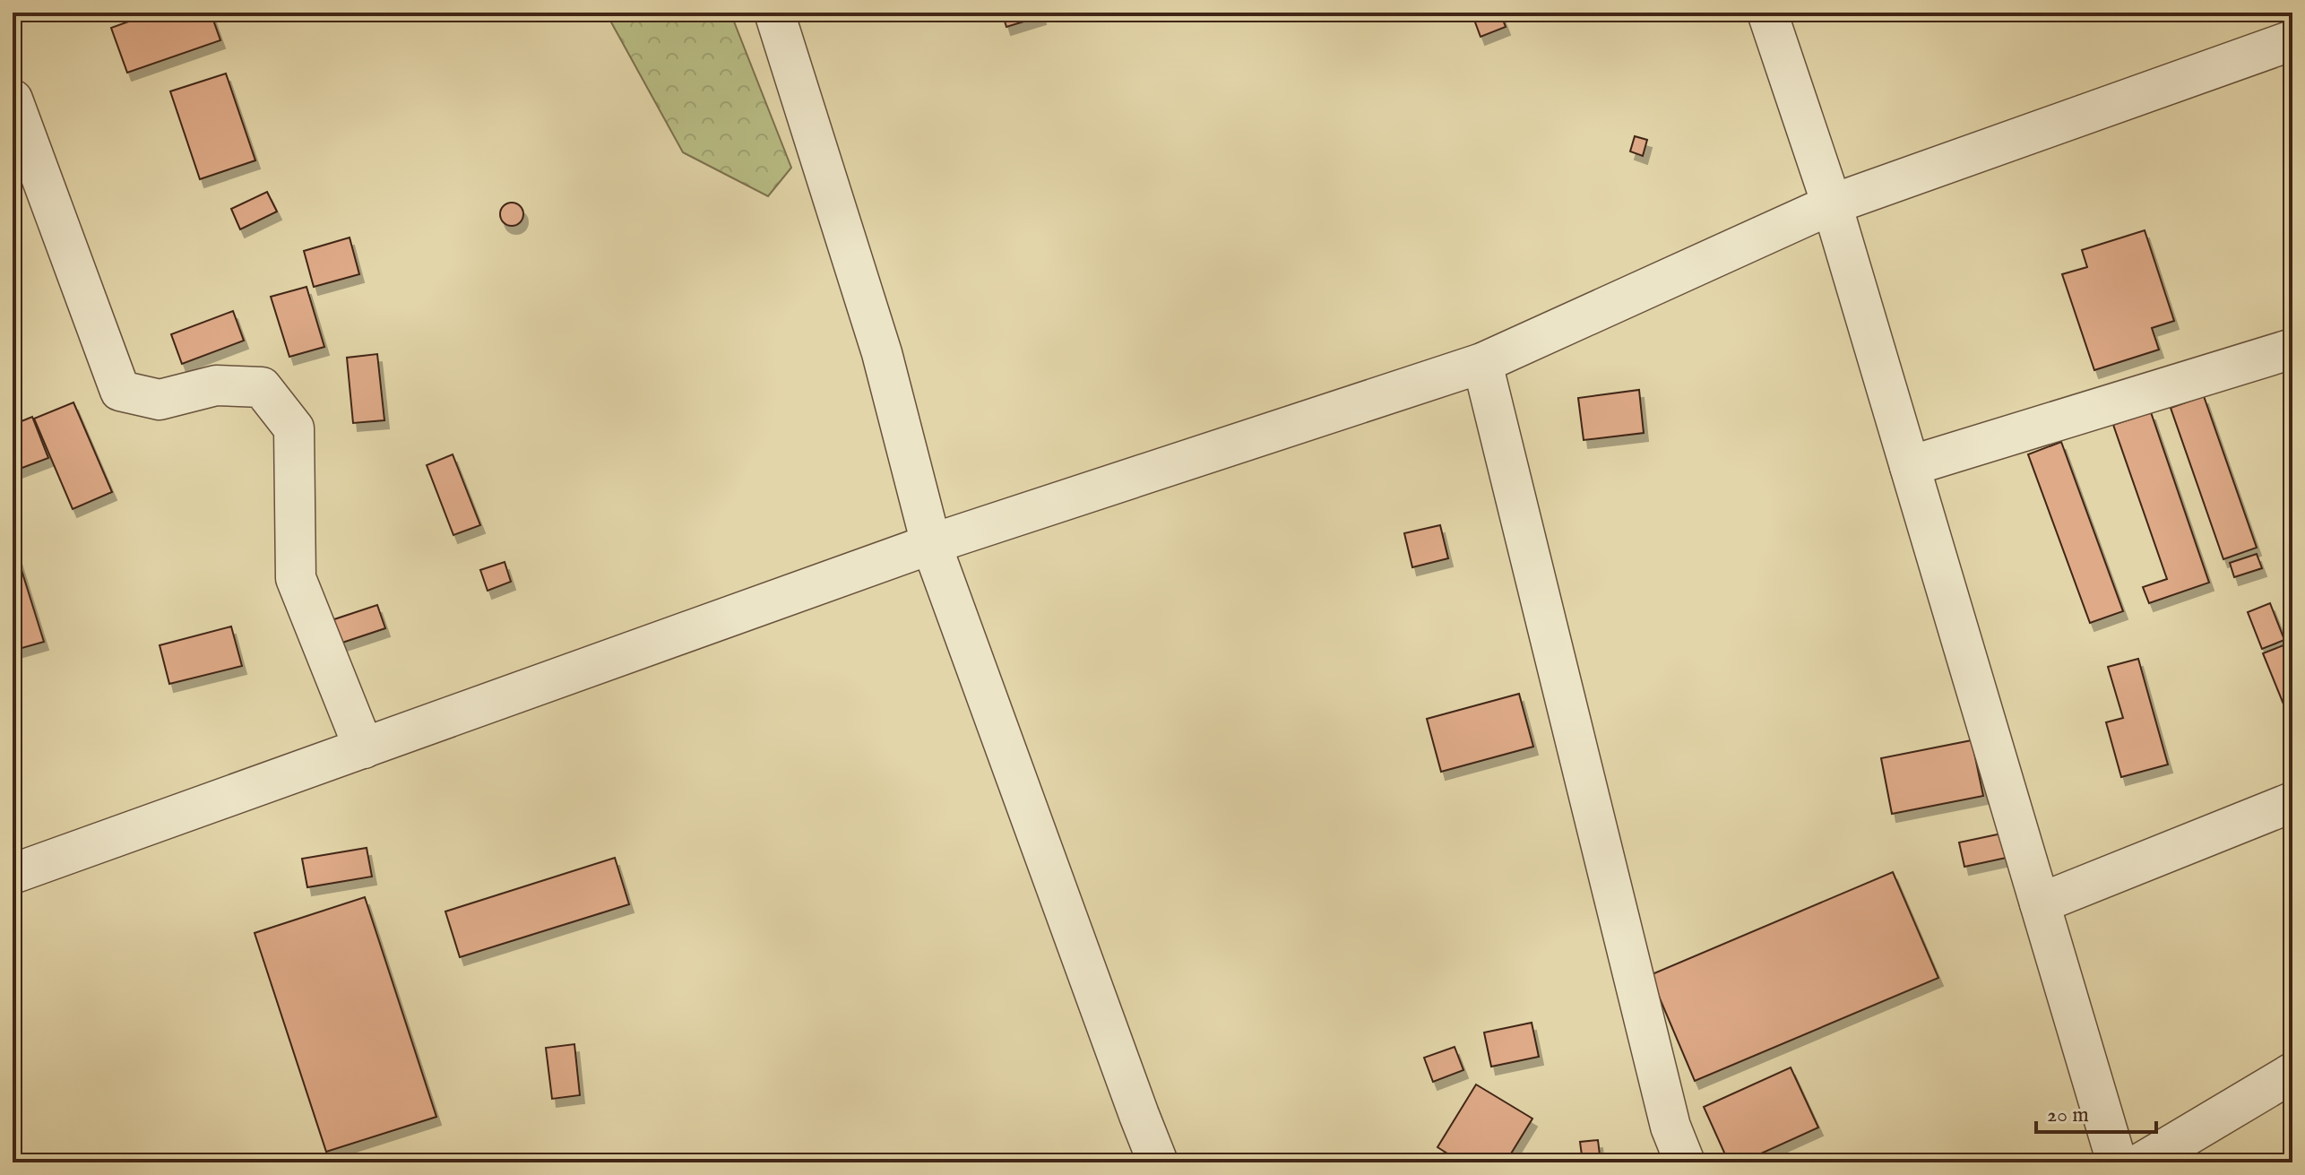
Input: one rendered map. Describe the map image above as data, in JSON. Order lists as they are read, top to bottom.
{
  "scale_bar": "20 m"
}
